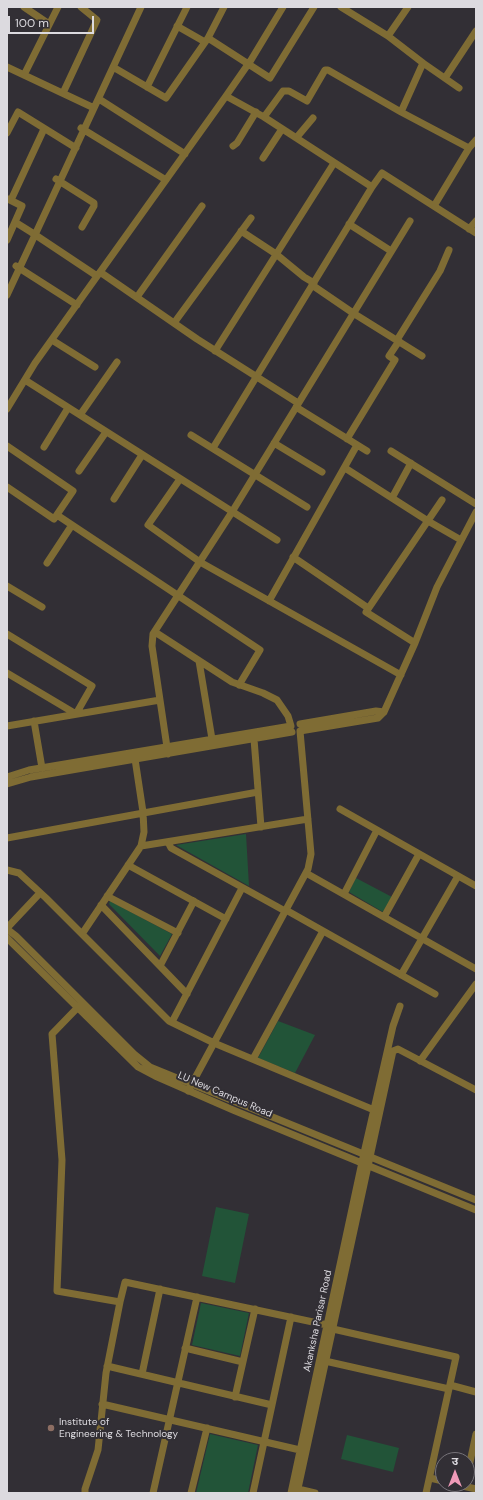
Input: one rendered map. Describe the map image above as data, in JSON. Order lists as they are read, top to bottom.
{
  "streets": {
    "street": ["LU New Campus Road", "Akanksha Parisar Road"]
  },
  "crossings": [
    ["LU New Campus Road", "Akanksha Parisar Road"]
  ],
  "places": ["Institute of Engineering & Technology"],
  "scale_bar": "100 m",
  "north": "top"
}
